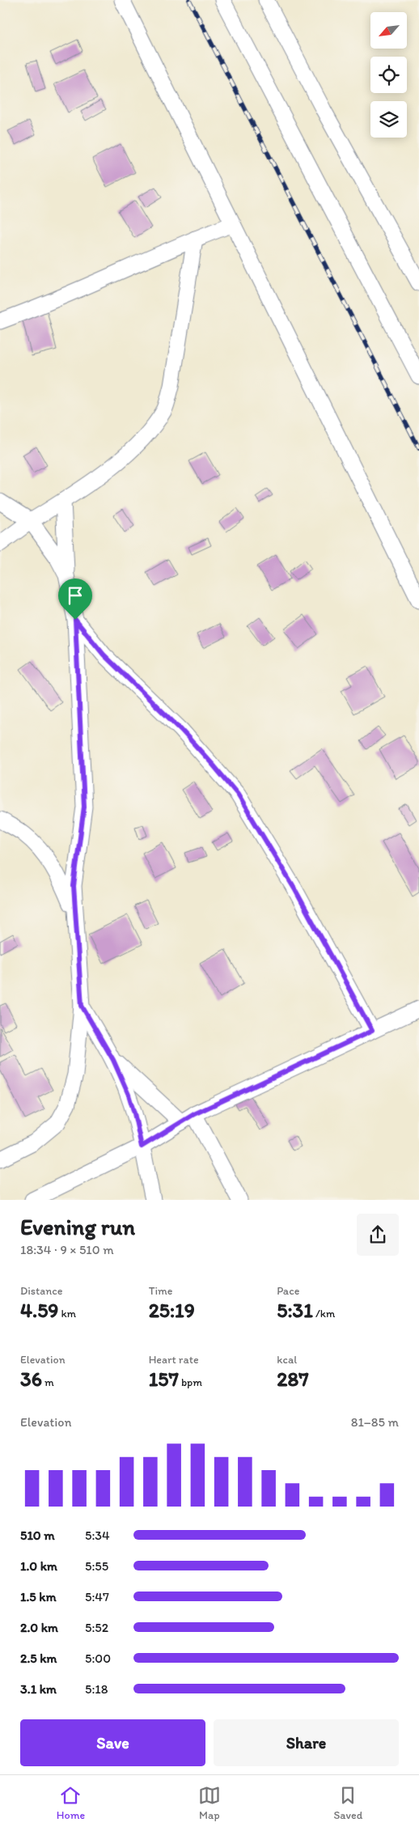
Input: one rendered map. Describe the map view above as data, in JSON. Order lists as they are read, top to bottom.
{
  "north": "bottom left",
  "page": {
    "heading": ["Evening run", "18:34 · 9 × 510 m"],
    "stats": [
      ["Distance", "4.59 km"],
      ["Time", "25:19"],
      ["Pace", "5:31 /km"],
      ["Elevation", "36 m"],
      ["Heart rate", "157 bpm"],
      ["kcal", "287"]
    ],
    "chart": ["Elevation", "81–85 m"],
    "list": [
      {
        "name": "510 m",
        "note": "5:34"
      },
      {
        "name": "1.0 km",
        "note": "5:55"
      },
      {
        "name": "1.5 km",
        "note": "5:47"
      },
      {
        "name": "2.0 km",
        "note": "5:52"
      },
      {
        "name": "2.5 km",
        "note": "5:00"
      },
      {
        "name": "3.1 km",
        "note": "5:18"
      }
    ],
    "buttons": ["Save", "Share"],
    "tabs": ["Home", "Map", "Saved"]
  }
}
